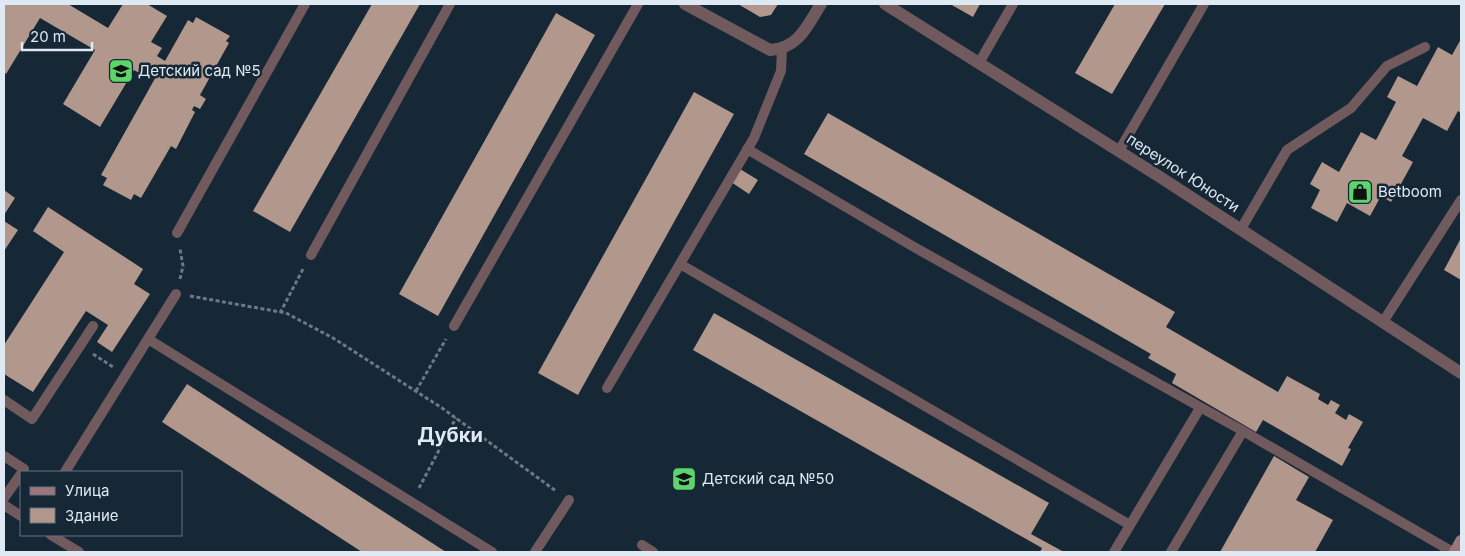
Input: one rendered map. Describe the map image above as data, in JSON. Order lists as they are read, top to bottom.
{
  "streets": {
    "street": ["переулок Юности"]
  },
  "districts": ["Дубки"],
  "places": {
    "school or university": ["Детский сад №5", "Детский сад №50"],
    "shop": ["Betboom"]
  },
  "legend": ["Улица", "Здание"],
  "scale_bar": "20 m"
}
